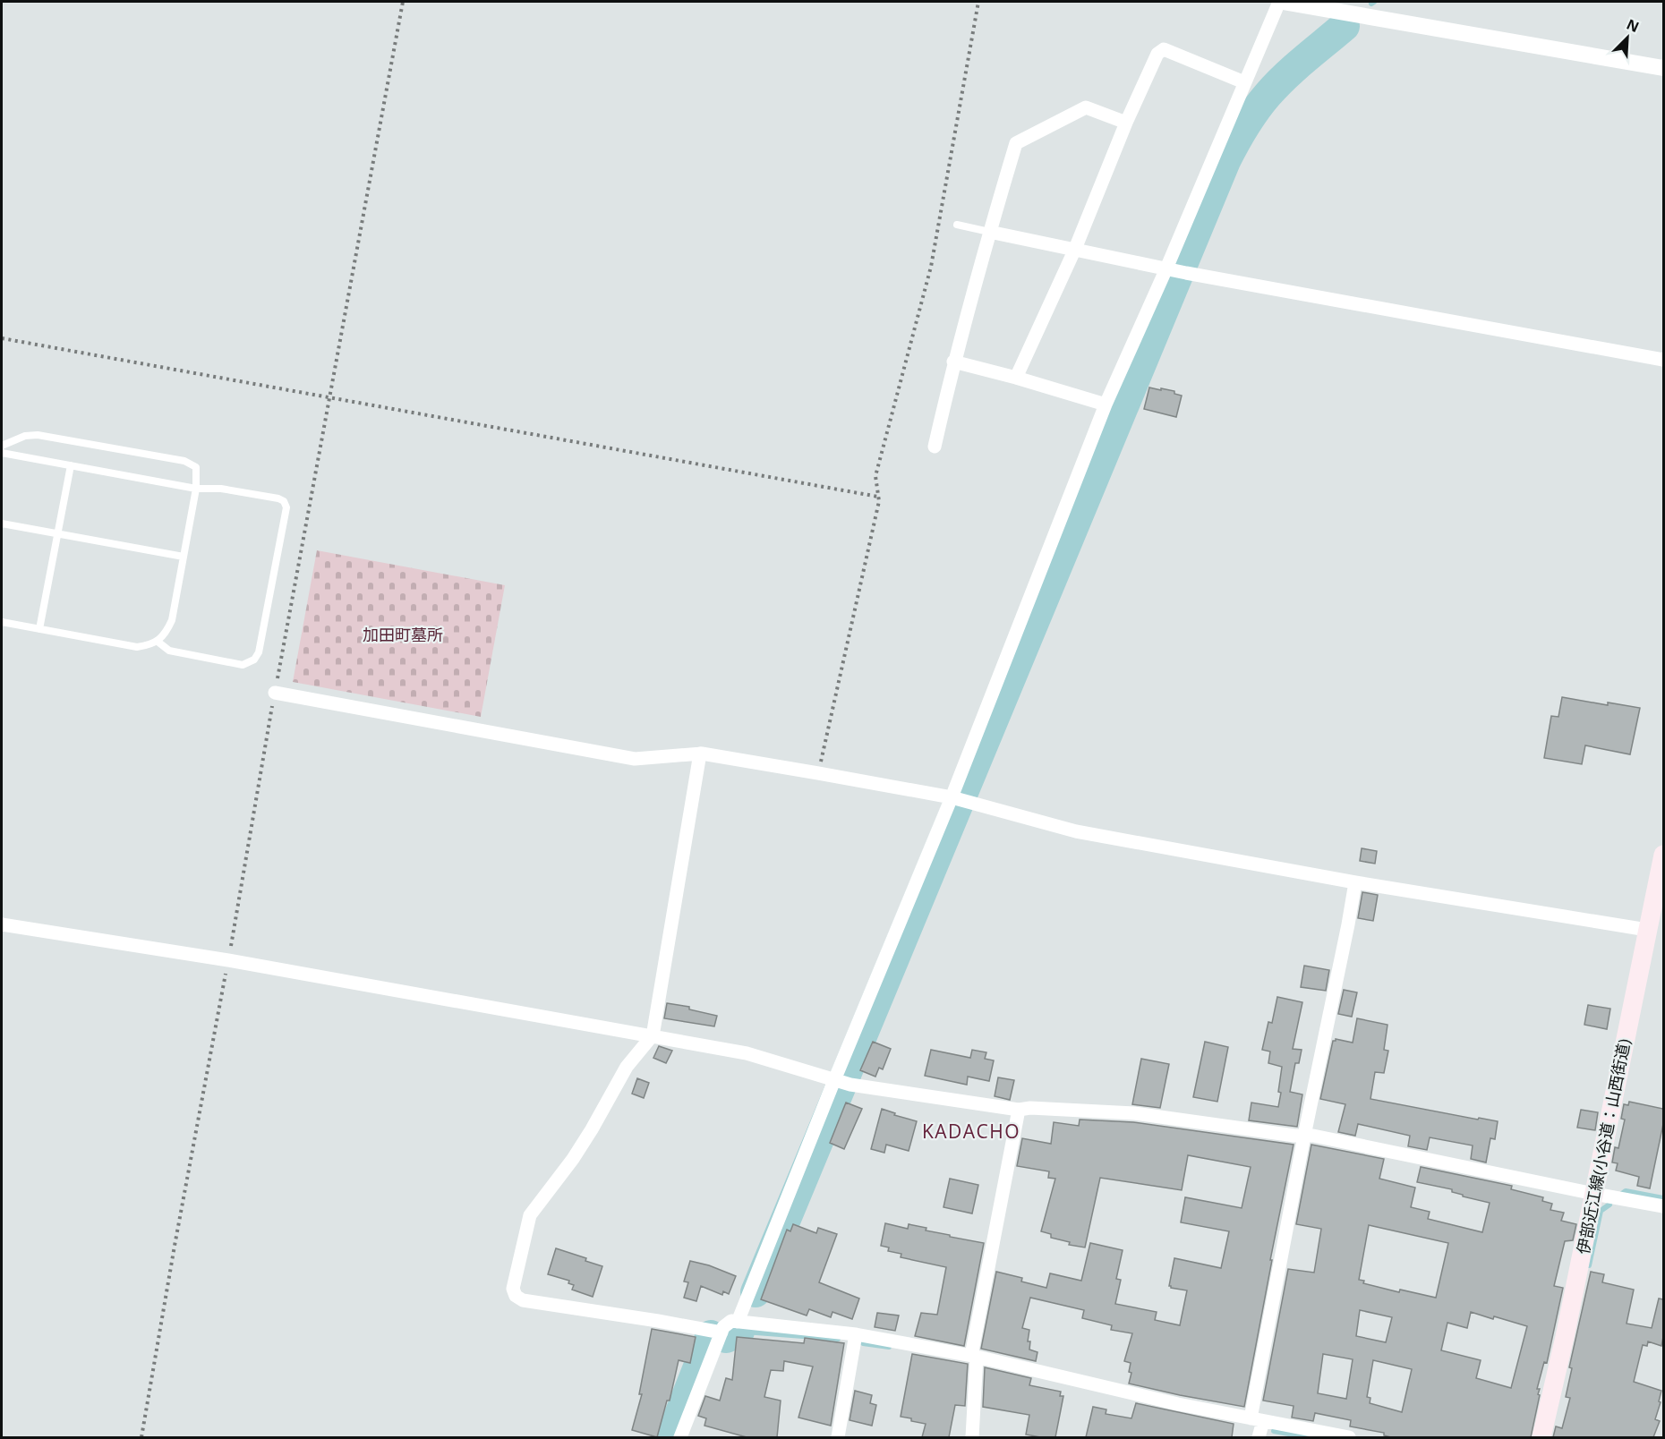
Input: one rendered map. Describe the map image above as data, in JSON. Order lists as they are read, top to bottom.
{
  "streets": {
    "main road": ["伊部近江線(小谷道：山西街道)"]
  },
  "districts": ["KADACHO"],
  "parks": ["加田町墓所"],
  "north": "top right"
}
